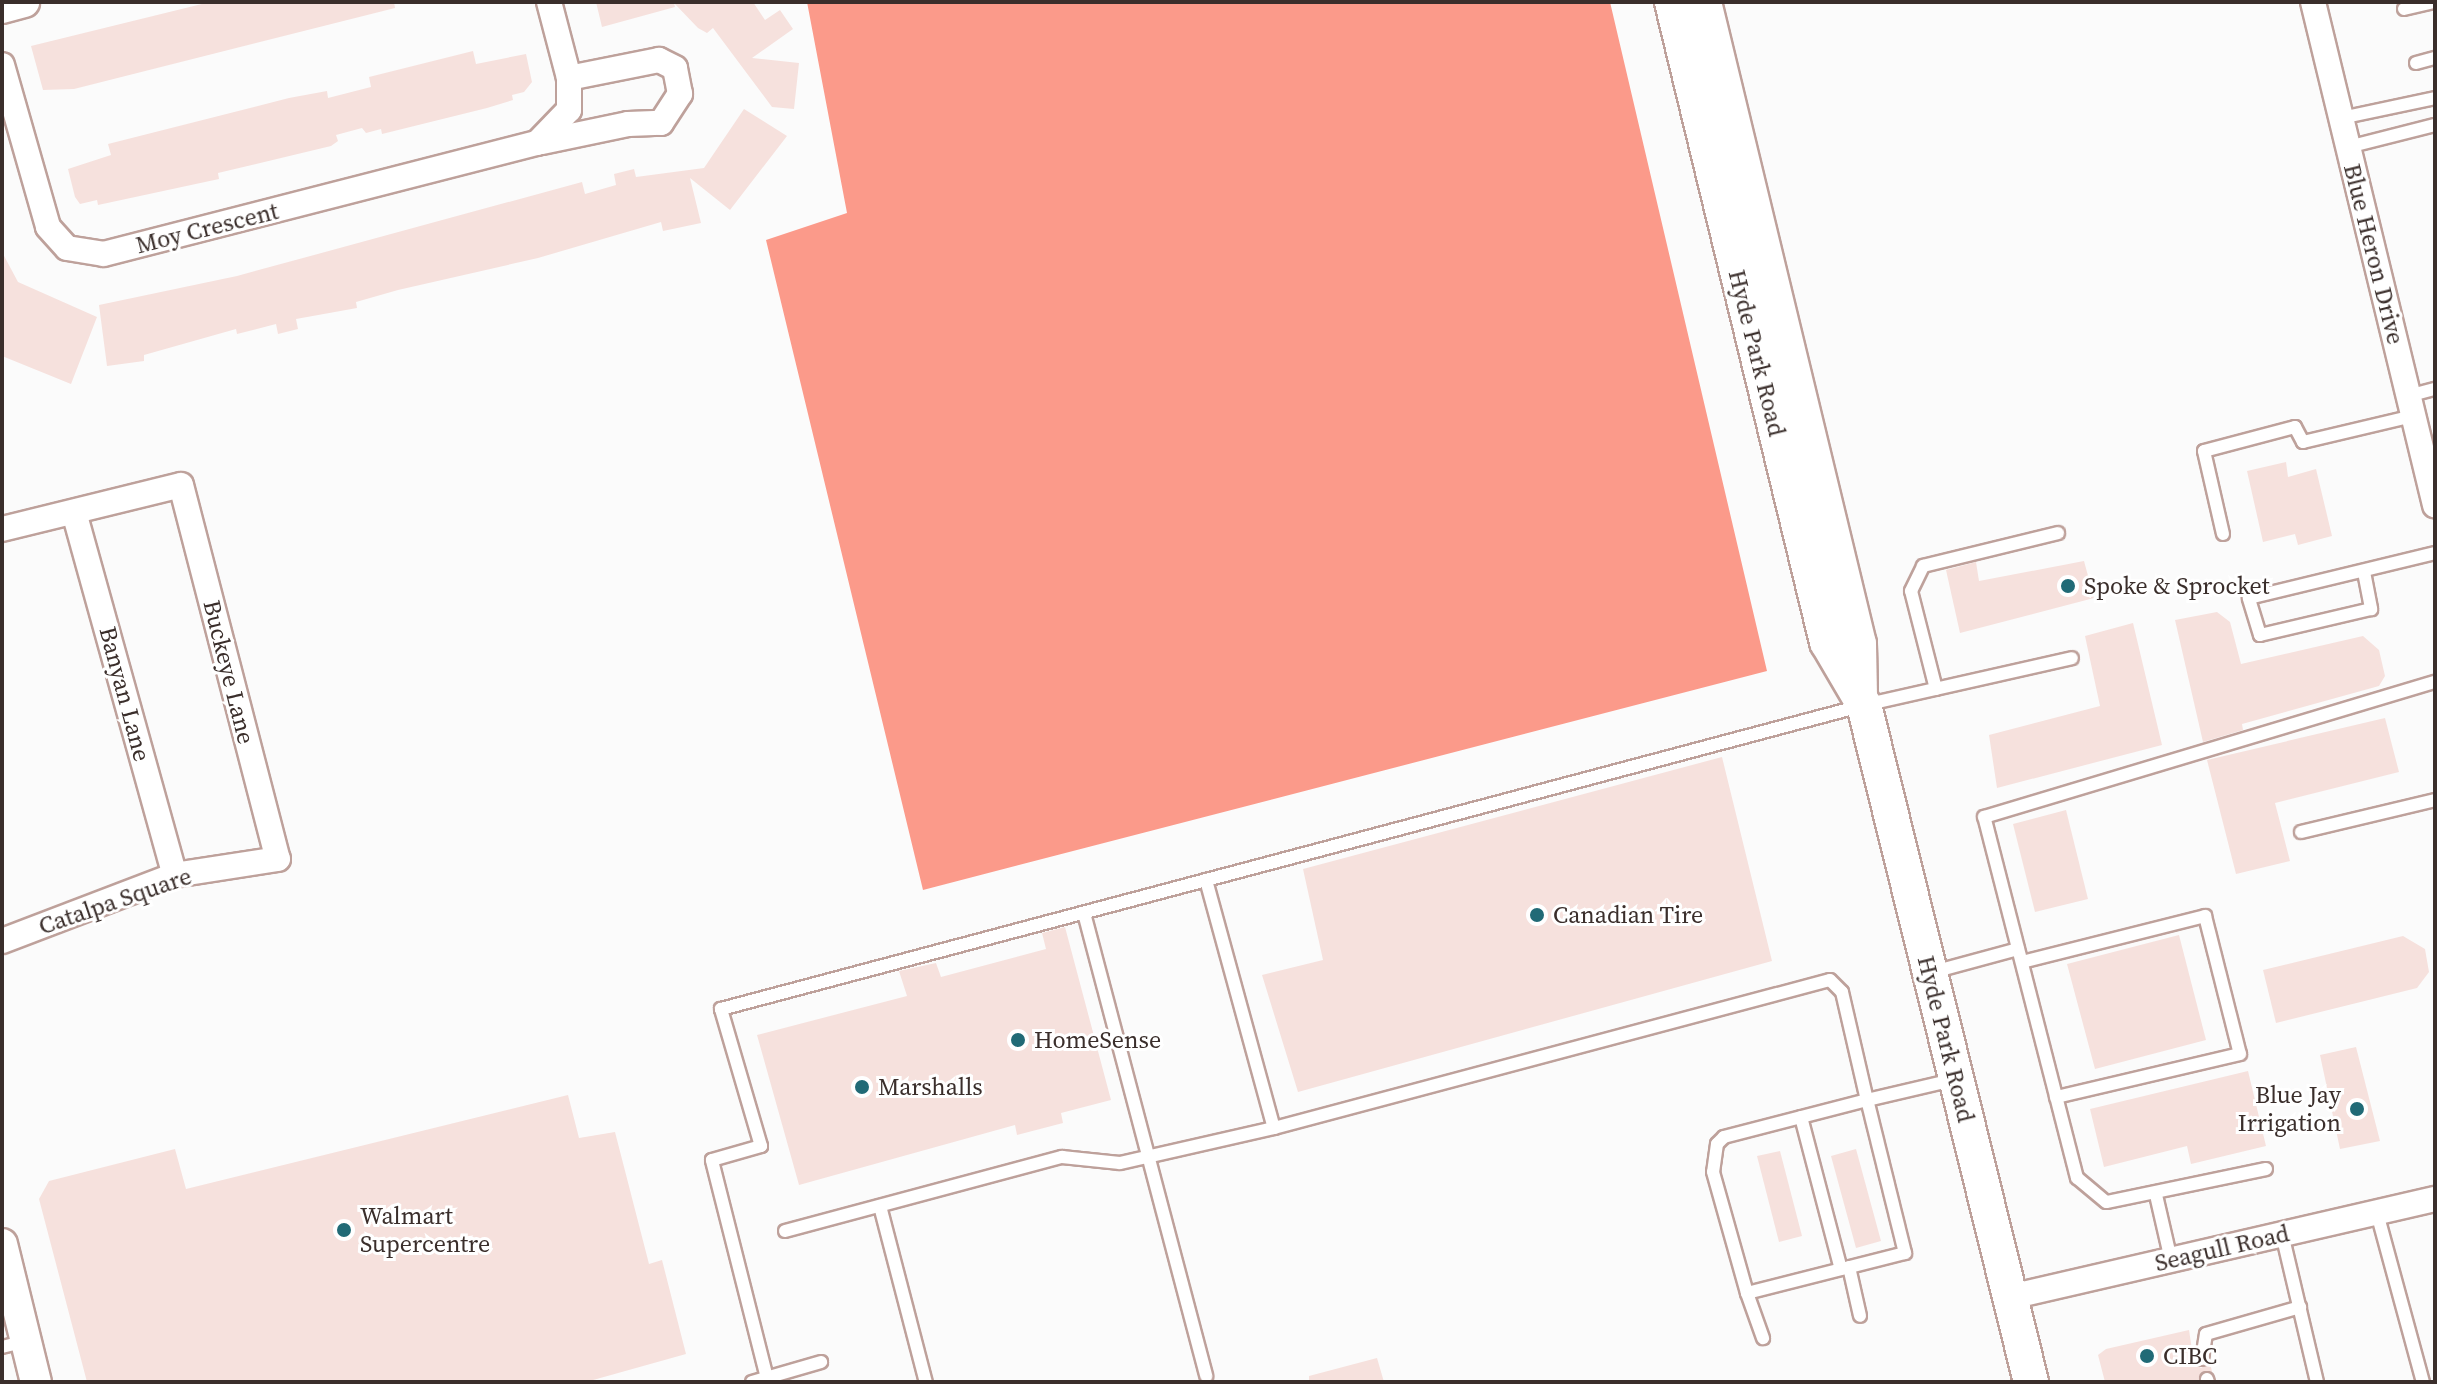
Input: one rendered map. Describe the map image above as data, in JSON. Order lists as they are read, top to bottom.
{
  "streets": {
    "main road": ["Hyde Park Road"],
    "street": [
      "Moy Crescent",
      "Blue Heron Drive",
      "Buckeye Lane",
      "Banyan Lane",
      "Catalpa Square",
      "Seagull Road"
    ]
  },
  "crossings": [
    ["Hyde Park Road", "Seagull Road"],
    ["Buckeye Lane", "Banyan Lane"],
    ["Buckeye Lane", "Catalpa Square"],
    ["Banyan Lane", "Catalpa Square"]
  ],
  "places": [
    "Spoke & Sprocket",
    "Canadian Tire",
    "HomeSense",
    "Marshalls",
    "Blue Jay Irrigation",
    "Walmart Supercentre",
    "CIBC"
  ]
}
